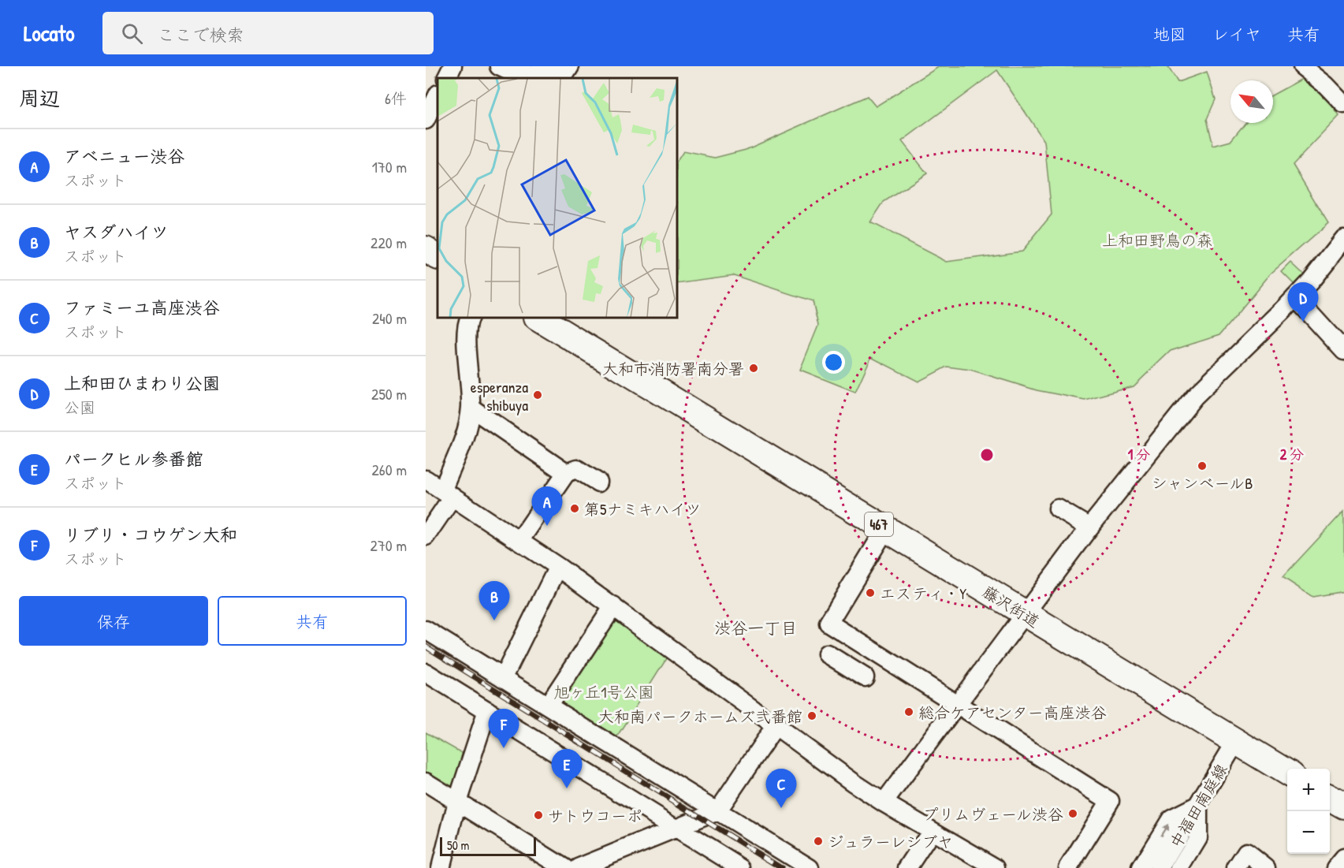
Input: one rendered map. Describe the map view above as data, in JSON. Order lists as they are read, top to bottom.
{
  "streets": {
    "highway": ["467", "藤沢街道"],
    "street": ["中福田南庭線"]
  },
  "crossings": [
    ["藤沢街道", "中福田南庭線"]
  ],
  "districts": ["渋谷一丁目"],
  "parks": ["上和田野鳥の森", "旭ヶ丘1号公園"],
  "places": [
    "大和市消防署南分署",
    "esperanza shibuya",
    "シャンベールB",
    "第5ナミキハイツ",
    "エスティ・Y",
    "総合ケアセンター高座渋谷",
    "大和南パークホームズ弐番館",
    "プリムヴェール渋谷",
    "サトウコーポ",
    "ジュラーレシブヤ"
  ],
  "scale_bar": "50 m",
  "north": "top left",
  "page": {
    "header": "Locato",
    "search": "ここで検索",
    "nav": ["地図", "レイヤ", "共有"],
    "heading": ["周辺", "6件"],
    "list": [
      {
        "mark": "A",
        "name": "アベニュー渋谷",
        "note": "スポット",
        "value": "170 m"
      },
      {
        "mark": "B",
        "name": "ヤスダハイツ",
        "note": "スポット",
        "value": "220 m"
      },
      {
        "mark": "C",
        "name": "ファミーユ高座渋谷",
        "note": "スポット",
        "value": "240 m"
      },
      {
        "mark": "D",
        "name": "上和田ひまわり公園",
        "note": "公園",
        "value": "250 m"
      },
      {
        "mark": "E",
        "name": "パークヒル参番館",
        "note": "スポット",
        "value": "260 m"
      },
      {
        "mark": "F",
        "name": "リブリ・コウゲン大和",
        "note": "スポット",
        "value": "270 m"
      }
    ],
    "pins": [
      "D",
      "A",
      "B",
      "F",
      "E",
      "C"
    ],
    "buttons": ["保存", "共有"],
    "map_buttons": ["+", "−"],
    "scale": "50 m"
  },
  "rings": ["1 分", "2 分"]
}
